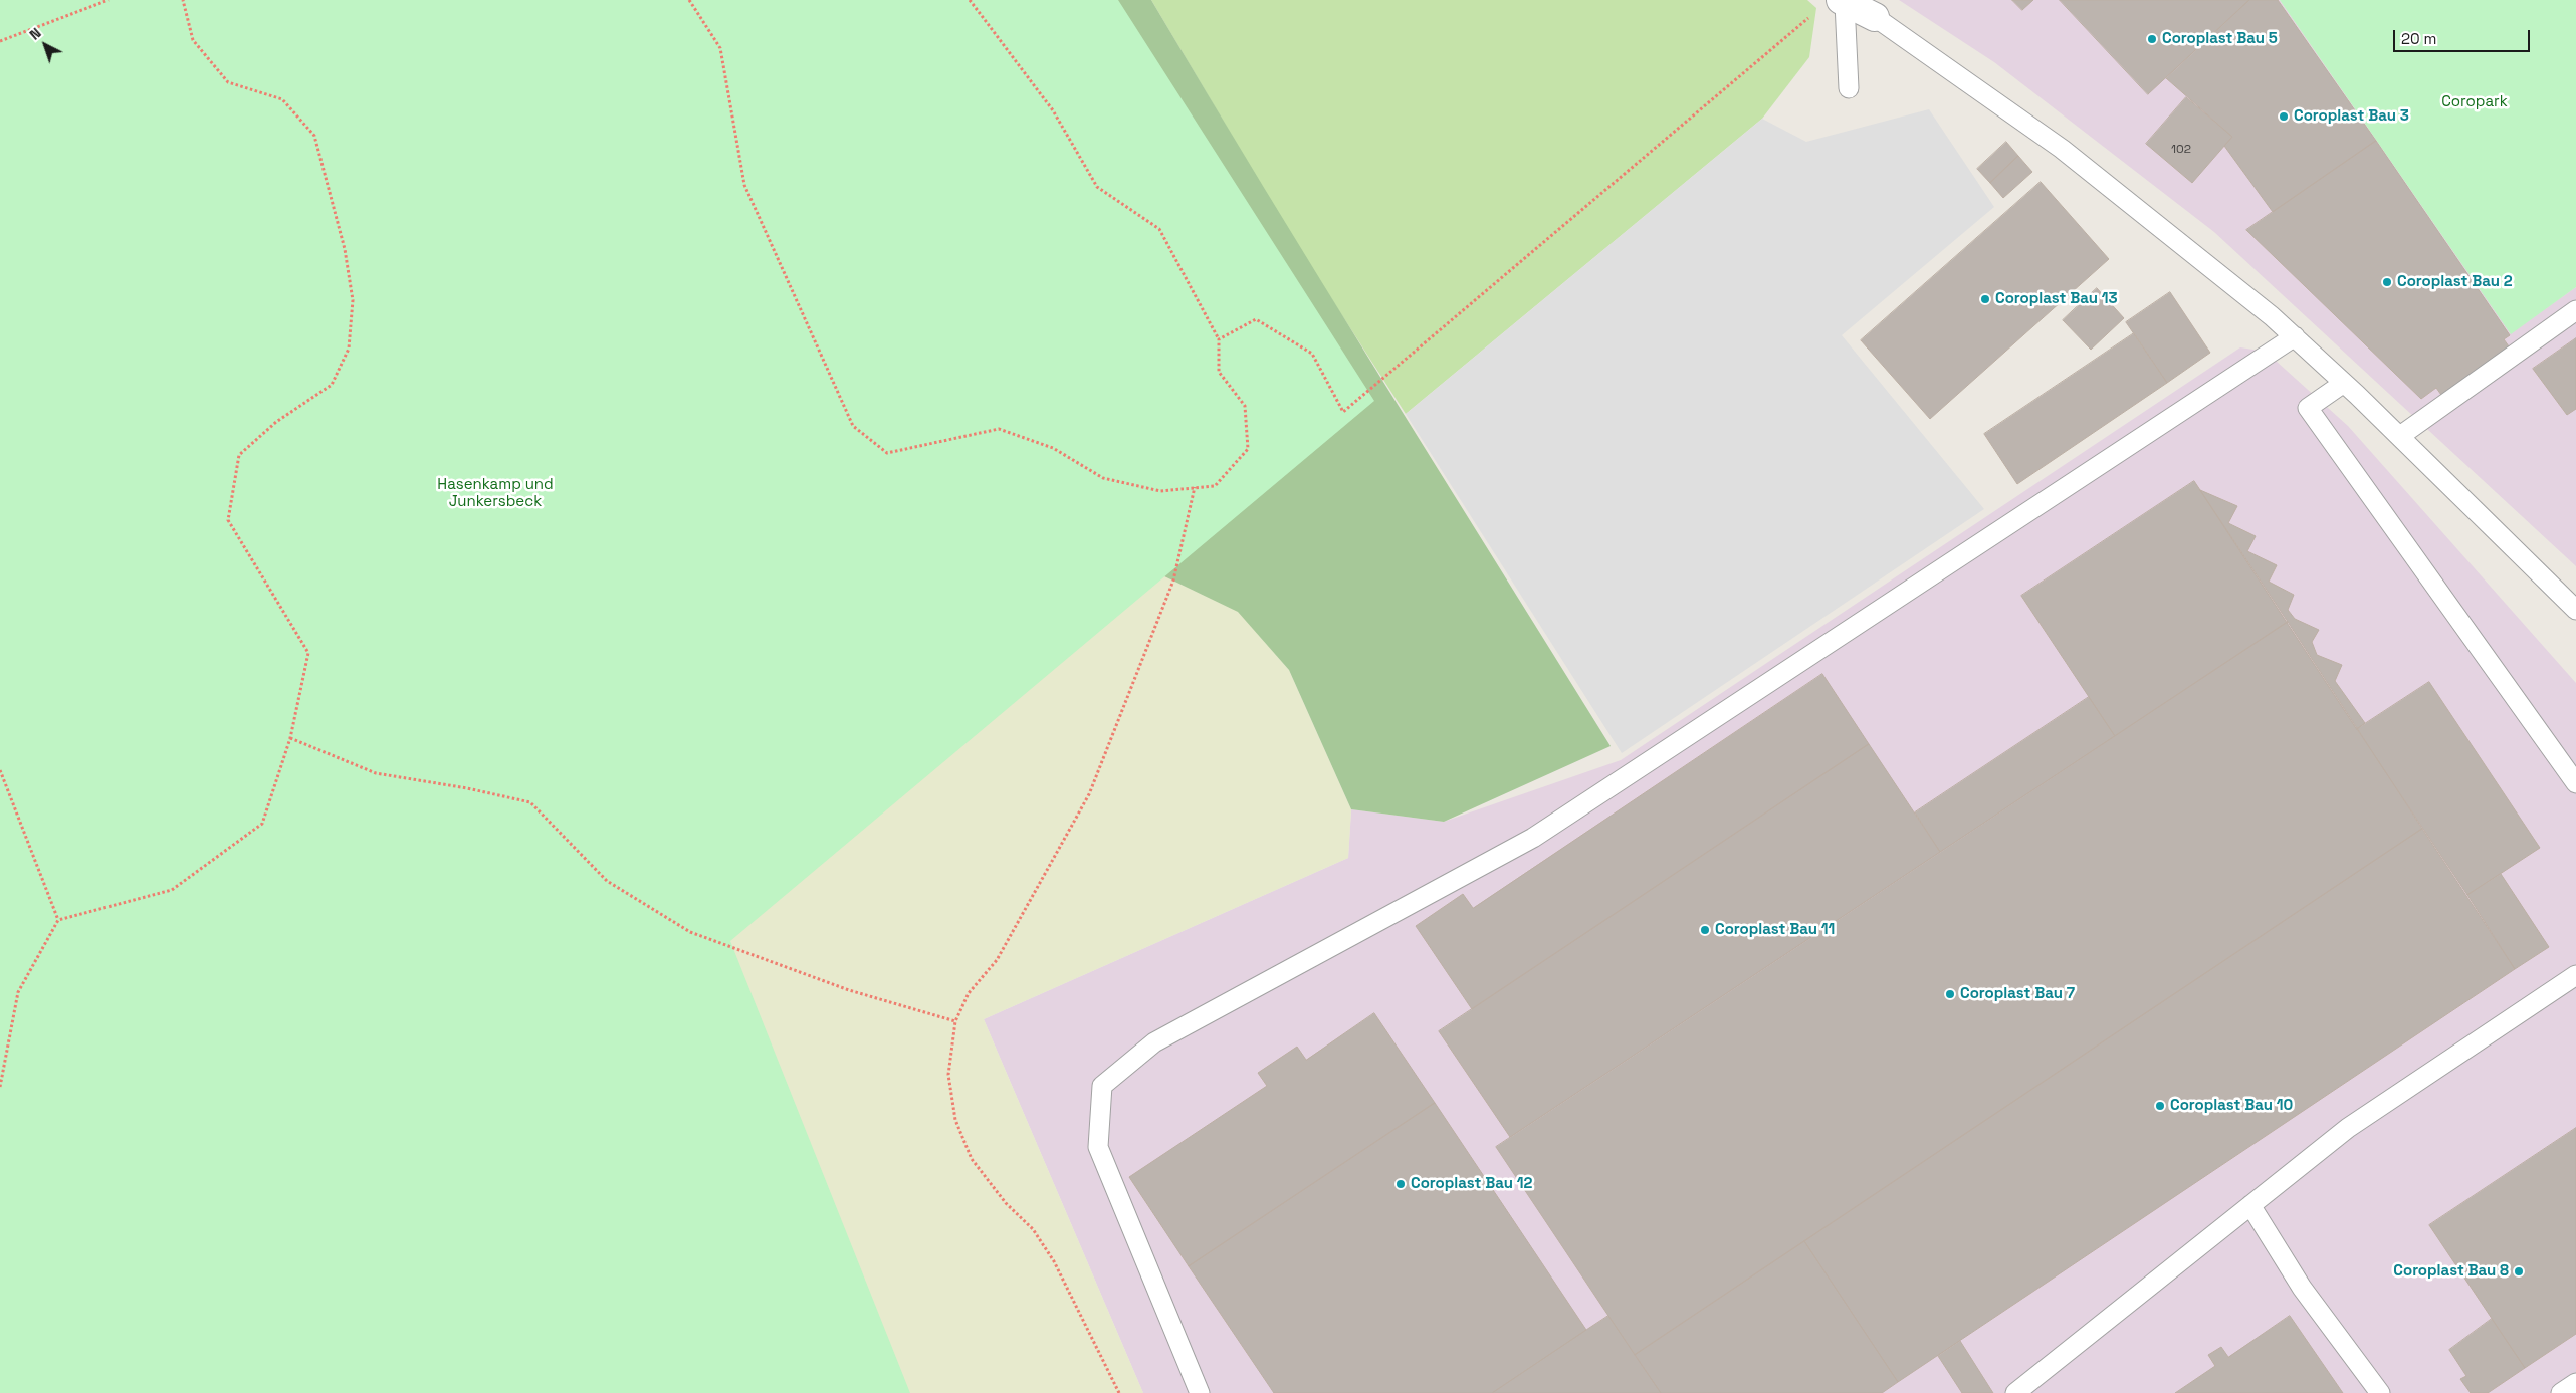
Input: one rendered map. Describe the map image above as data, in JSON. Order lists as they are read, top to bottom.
{
  "parks": ["Coropark", "Hasenkamp und Junkersbeck"],
  "places": [
    "Coroplast Bau 5",
    "Coroplast Bau 3",
    "Coroplast Bau 2",
    "Coroplast Bau 13",
    "Coroplast Bau 11",
    "Coroplast Bau 7",
    "Coroplast Bau 10",
    "Coroplast Bau 12",
    "Coroplast Bau 8"
  ],
  "house_numbers": ["102"],
  "scale_bar": "20 m",
  "north": "top left"
}
